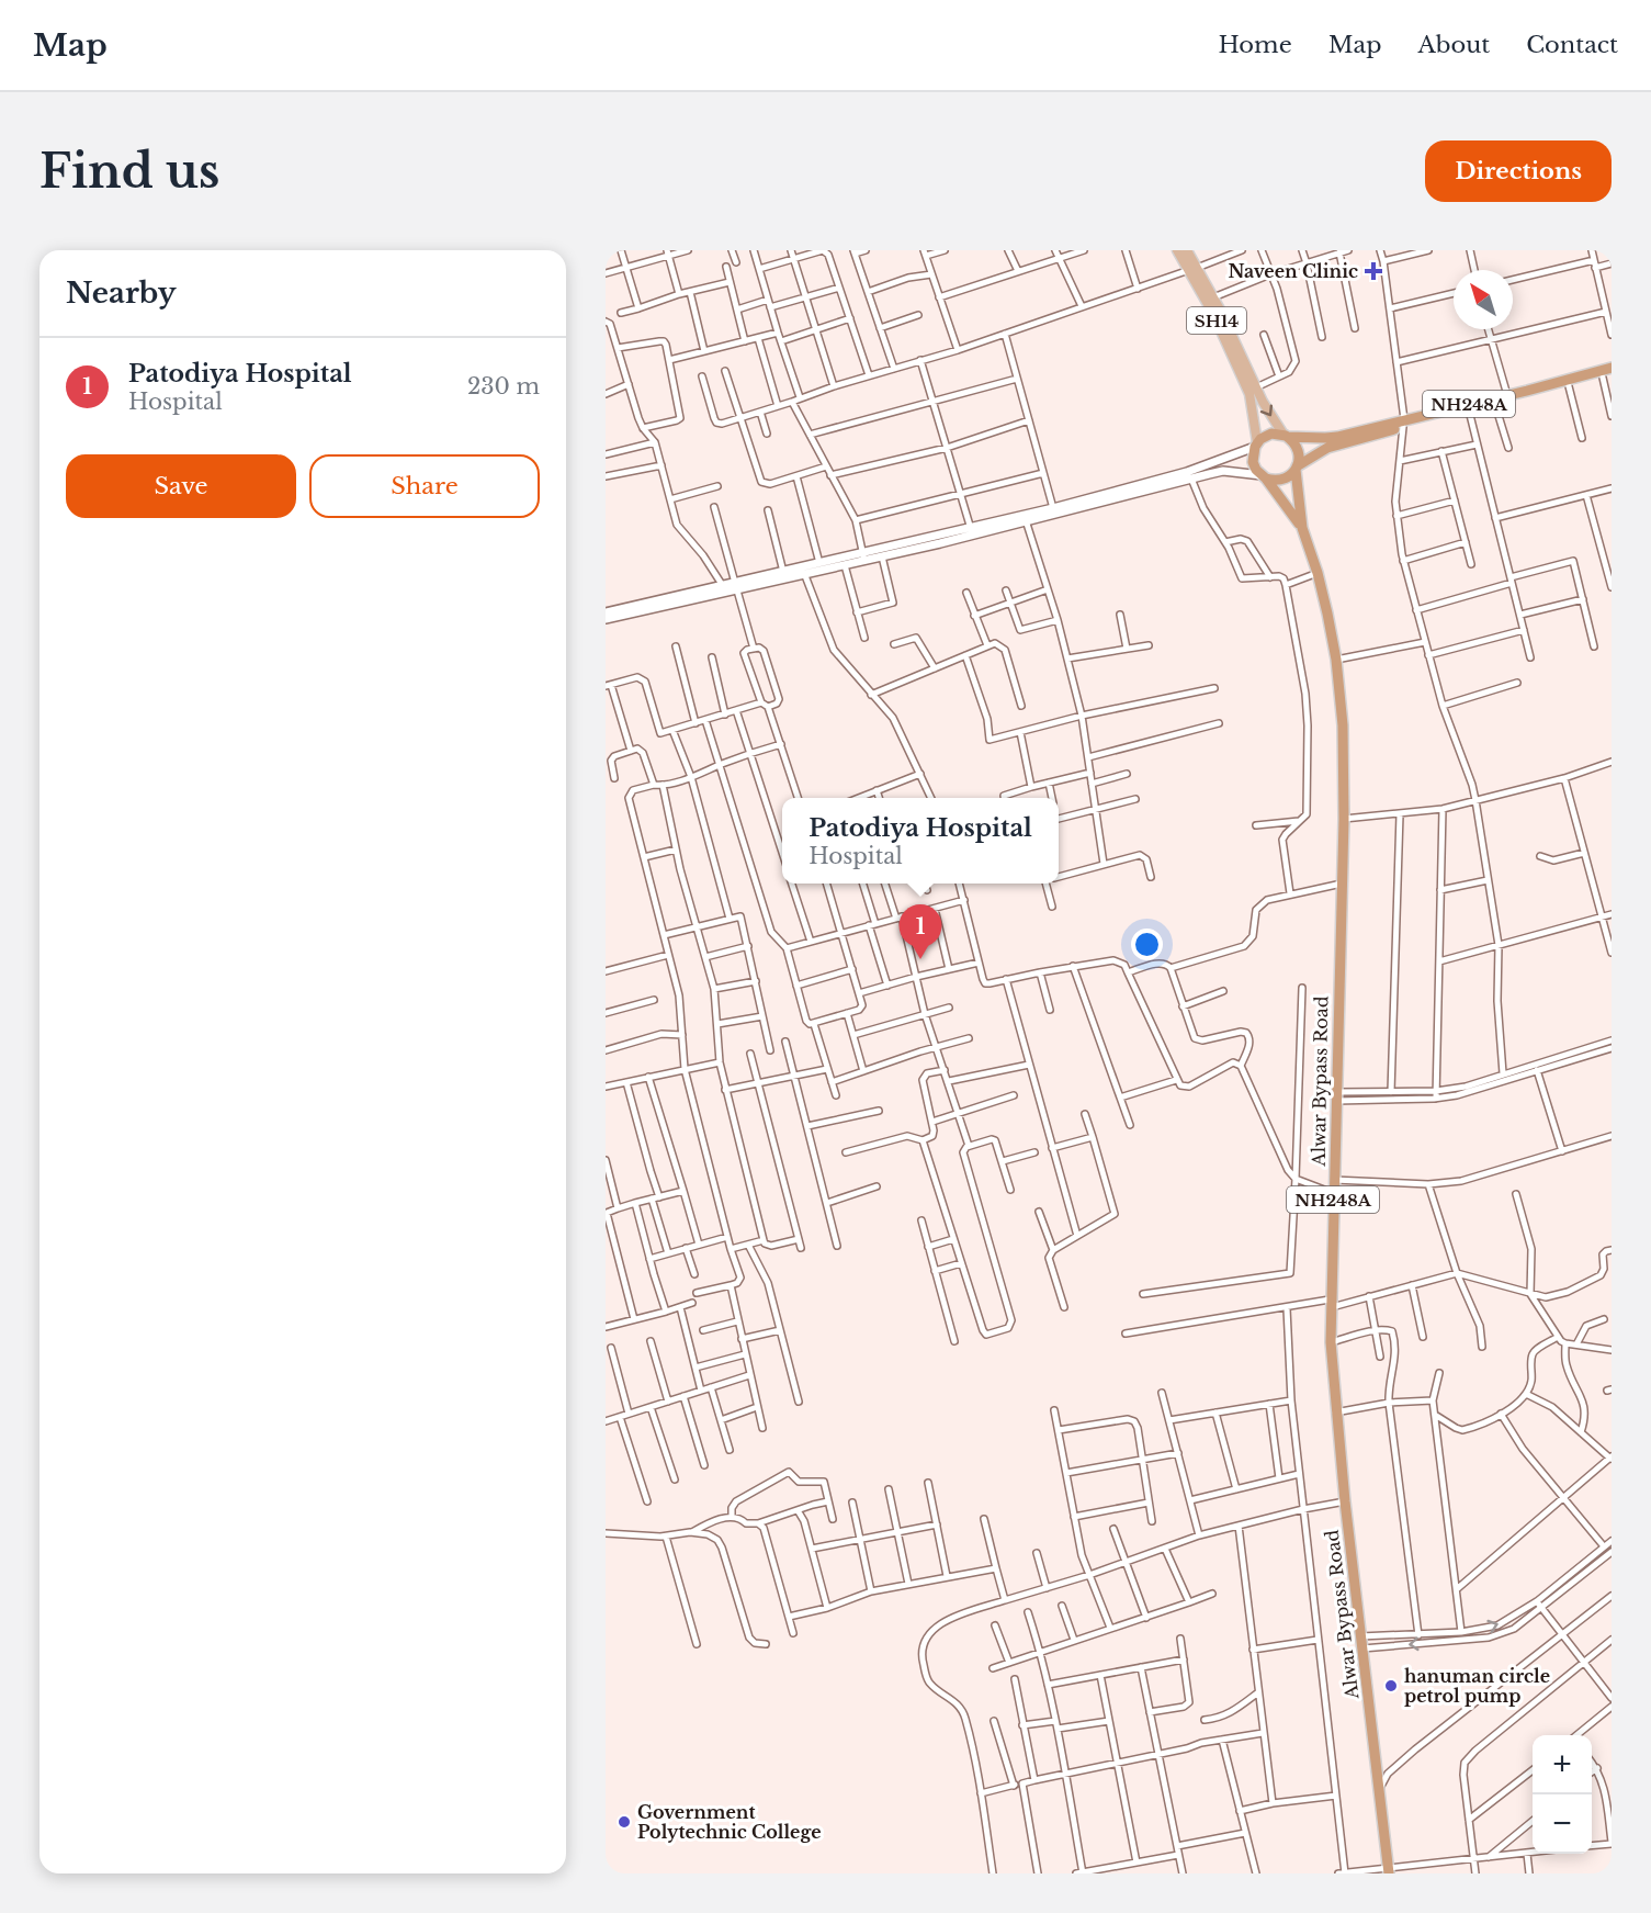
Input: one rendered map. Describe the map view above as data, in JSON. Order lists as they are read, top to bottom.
{
  "streets": {
    "highway": ["NH248A", "Alwar Bypass Road"],
    "main road": ["SH14"]
  },
  "crossings": [
    ["SH14", "NH248A"],
    ["NH248A", "Alwar Bypass Road"]
  ],
  "places": {
    "health": ["Naveen Clinic"],
    "other": ["hanuman circle petrol pump", "Government Polytechnic College"]
  },
  "north": "top left",
  "page": {
    "header": "Map",
    "nav": [
      "Home",
      "Map",
      "About",
      "Contact"
    ],
    "buttons": [
      "Directions",
      ["Save", "Share"]
    ],
    "title": "Find us",
    "heading": "Nearby",
    "list": [
      {
        "mark": "1",
        "name": "Patodiya Hospital",
        "note": "Hospital",
        "value": "230 m"
      }
    ],
    "popup": ["Patodiya Hospital", "Hospital"],
    "pins": "1",
    "map_buttons": ["+", "−"]
  }
}
